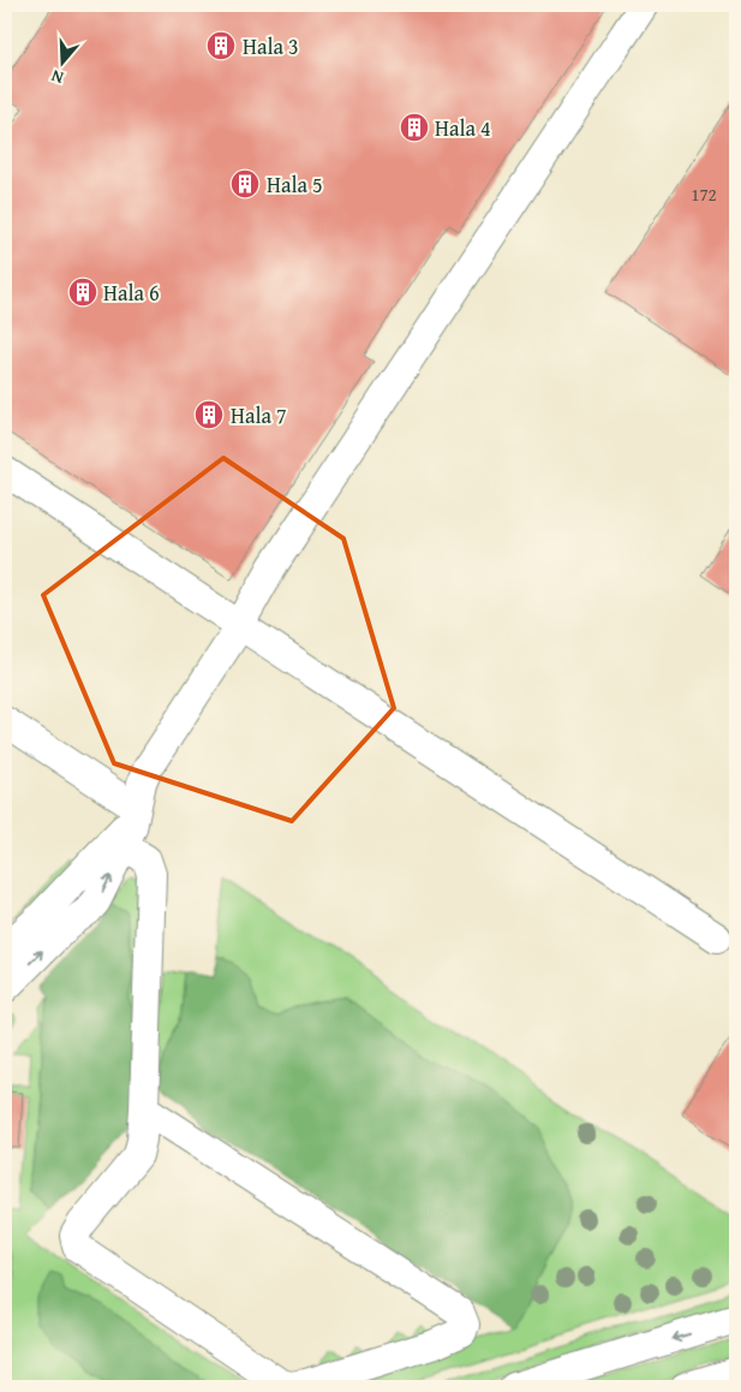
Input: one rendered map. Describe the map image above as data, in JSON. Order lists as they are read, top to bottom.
{
  "places": {
    "building": [
      "Hala 3",
      "Hala 4",
      "Hala 5",
      "Hala 6",
      "Hala 7"
    ]
  },
  "house_numbers": ["172"],
  "north": "bottom"
}
